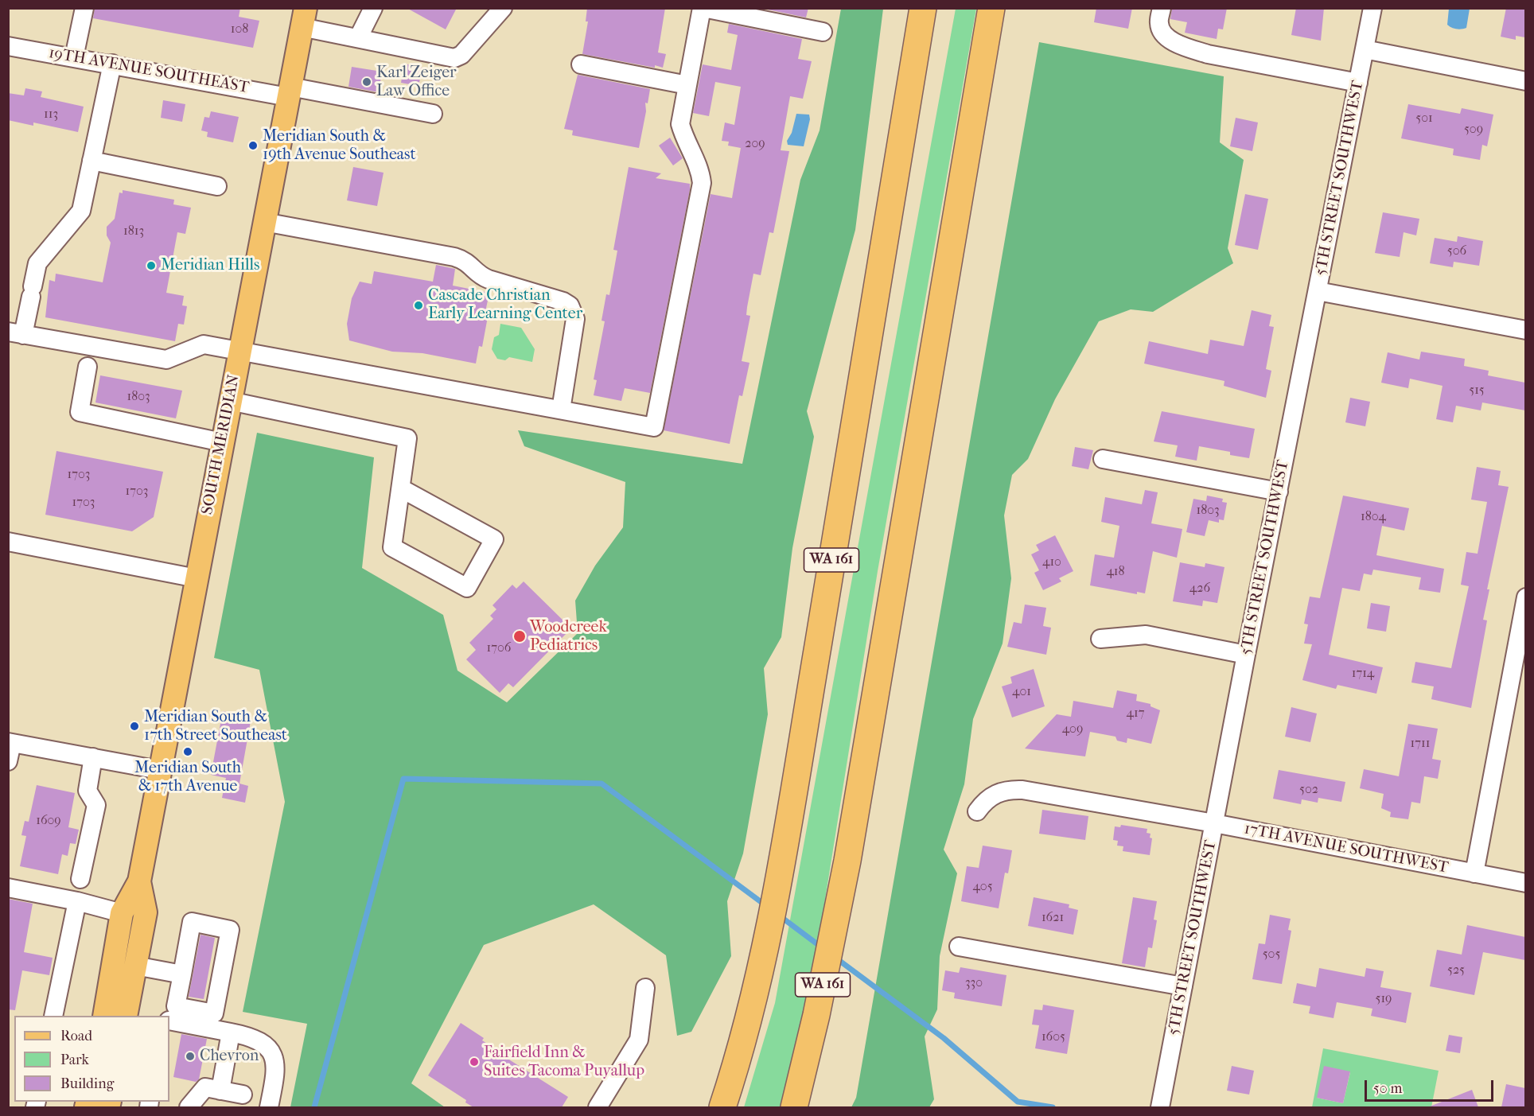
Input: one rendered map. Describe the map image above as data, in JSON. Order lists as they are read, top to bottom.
{
  "streets": {
    "highway": ["WA 161"],
    "main road": ["SOUTH MERIDIAN"],
    "street": ["19TH AVENUE SOUTHEAST", "5TH STREET SOUTHWEST", "17TH AVENUE SOUTHWEST"]
  },
  "crossings": [
    ["19TH AVENUE SOUTHEAST", "SOUTH MERIDIAN"],
    ["5TH STREET SOUTHWEST", "17TH AVENUE SOUTHWEST"]
  ],
  "places": [
    "Karl Zeiger Law Office",
    "Meridian South & 19th Avenue Southeast",
    "Meridian Hills",
    "Cascade Christian Early Learning Center",
    "Woodcreek Pediatrics",
    "Meridian South & 17th Street Southeast",
    "Meridian South & 17th Avenue",
    "Chevron",
    "Fairfield Inn & Suites Tacoma Puyallup"
  ],
  "house_numbers": [
    "108",
    "113",
    "501",
    "509",
    "209",
    "1813",
    "506",
    "515",
    "1803",
    "1703",
    "1703",
    "1703",
    "1803",
    "1804",
    "410",
    "418",
    "426",
    "1706",
    "1714",
    "401",
    "417",
    "409",
    "1711",
    "502",
    "1609",
    "405",
    "1621",
    "505",
    "525",
    "330",
    "519",
    "1605"
  ],
  "legend": ["Road", "Park", "Building"],
  "scale_bar": "50 m"
}
